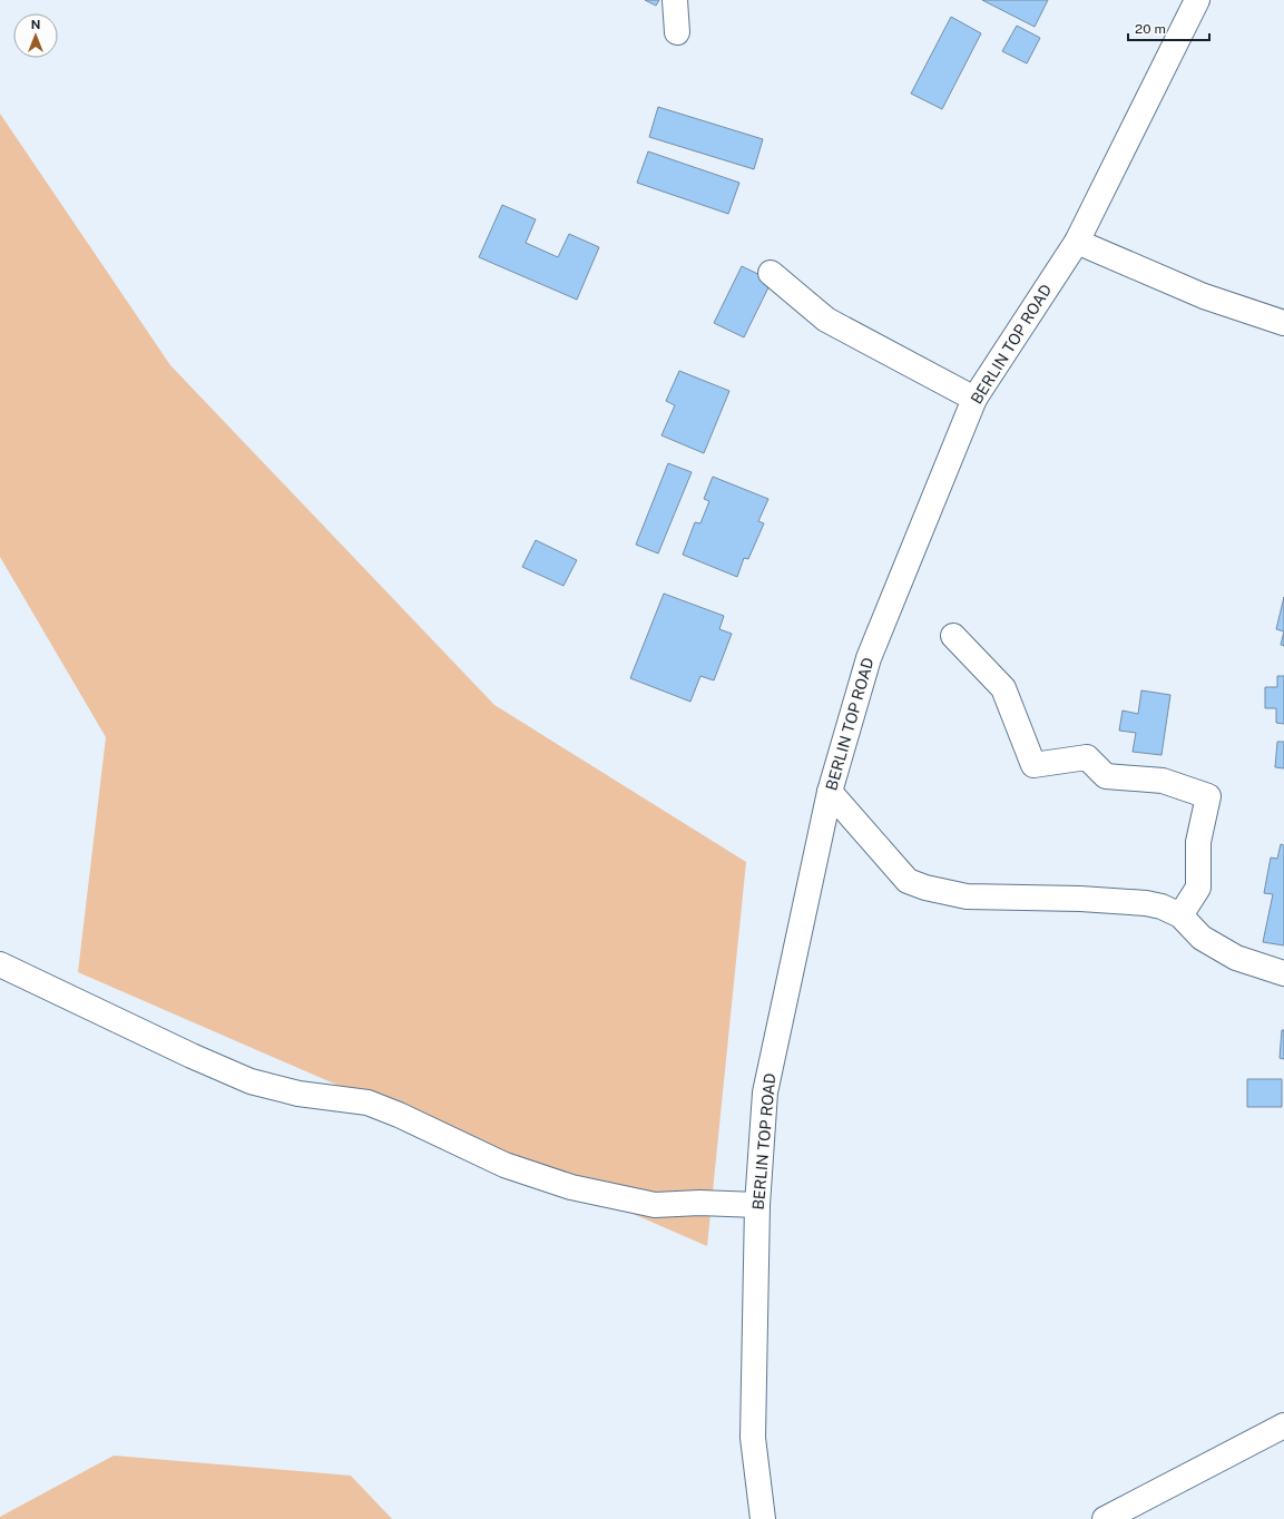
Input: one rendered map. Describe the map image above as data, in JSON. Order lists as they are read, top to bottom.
{
  "streets": {
    "street": ["BERLIN TOP ROAD"]
  },
  "scale_bar": "20 m",
  "north": "top"
}
